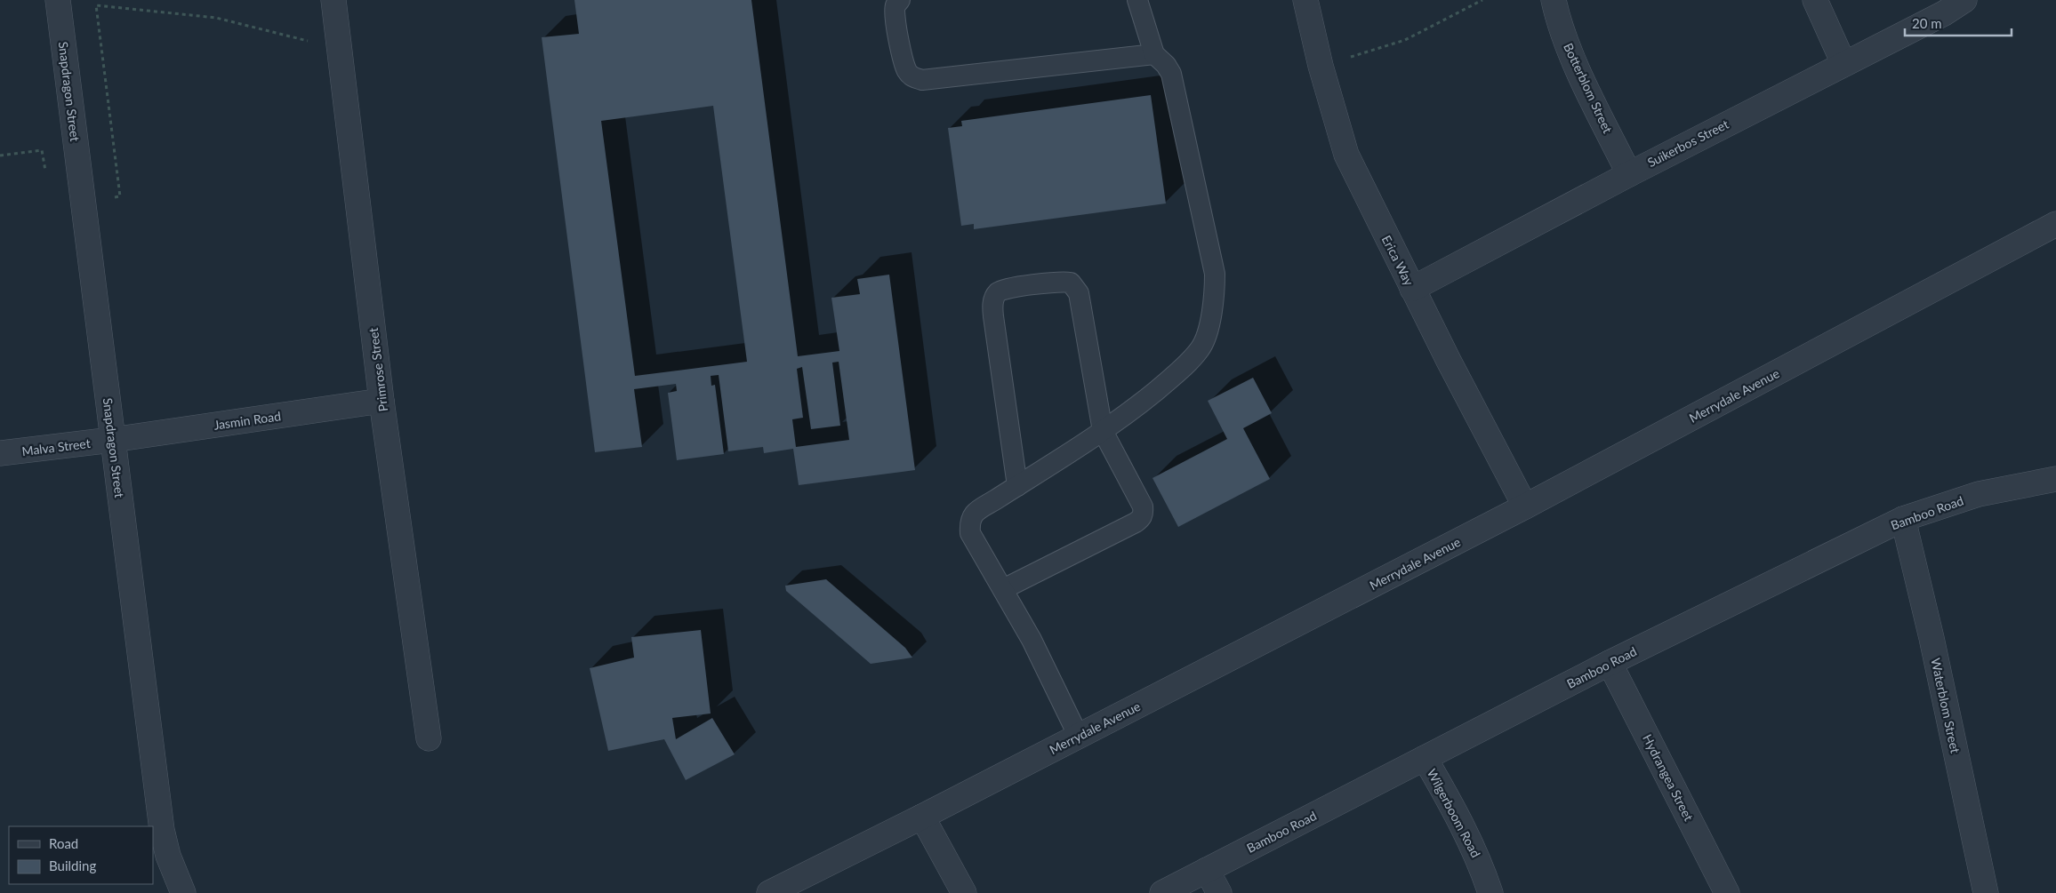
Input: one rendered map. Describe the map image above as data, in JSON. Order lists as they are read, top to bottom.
{
  "streets": {
    "street": [
      "Botterblom Street",
      "Snapdragon Street",
      "Suikerbos Street",
      "Erica Way",
      "Primrose Street",
      "Merrydale Avenue",
      "Jasmin Road",
      "Malva Street",
      "Bamboo Road",
      "Waterblom Street",
      "Hydrangea Street",
      "Wilgerboom Road"
    ]
  },
  "crossings": [
    ["Botterblom Street", "Suikerbos Street"],
    ["Snapdragon Street", "Jasmin Road"],
    ["Snapdragon Street", "Malva Street"],
    ["Suikerbos Street", "Erica Way"],
    ["Erica Way", "Merrydale Avenue"],
    ["Primrose Street", "Jasmin Road"],
    ["Jasmin Road", "Malva Street"],
    ["Bamboo Road", "Waterblom Street"],
    ["Bamboo Road", "Hydrangea Street"],
    ["Bamboo Road", "Wilgerboom Road"]
  ],
  "legend": ["Road", "Building"],
  "scale_bar": "20 m"
}
